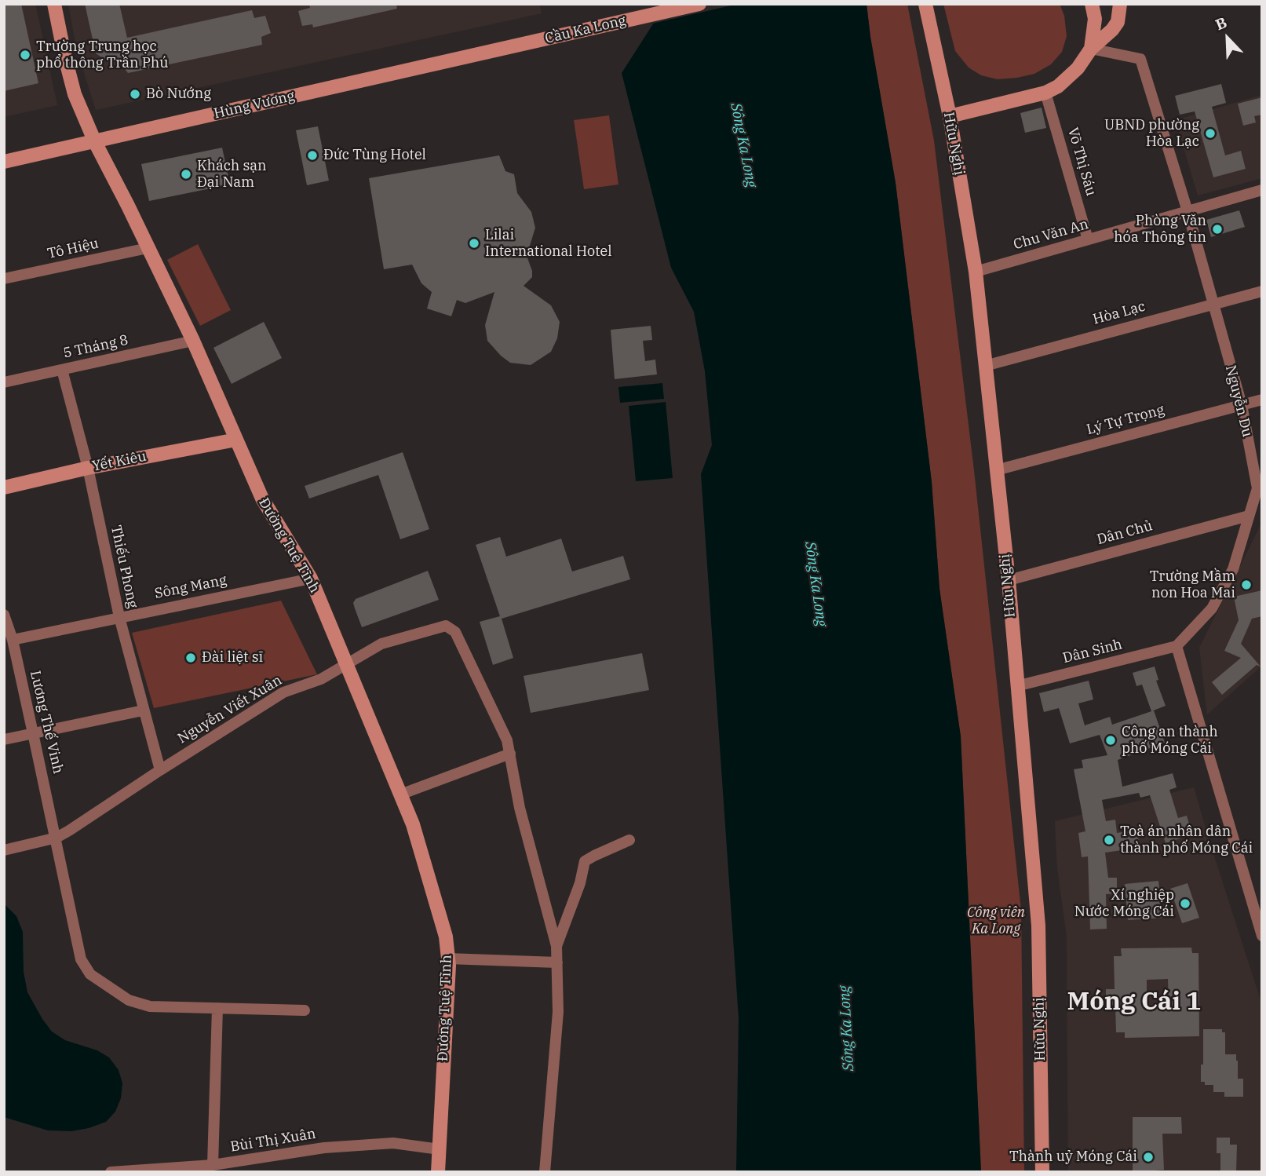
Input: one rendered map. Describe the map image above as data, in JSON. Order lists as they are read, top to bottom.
{
  "streets": {
    "street": [
      "Cầu Ka Long",
      "Hùng Vương",
      "Hữu Nghị",
      "Võ Thị Sáu",
      "Chu Văn An",
      "Tô Hiệu",
      "Hòa Lạc",
      "5 Tháng 8",
      "Nguyễn Du",
      "Lý Tự Trọng",
      "Yết Kiêu",
      "Dân Chủ",
      "Đường Tuệ Tĩnh",
      "Thiếu Phong",
      "Sông Mang",
      "Dân Sinh",
      "Nguyễn Viết Xuân",
      "Lương Thế Vinh",
      "Bùi Thị Xuân"
    ]
  },
  "crossings": [
    ["Cầu Ka Long", "Hùng Vương"],
    ["Hùng Vương", "Đường Tuệ Tĩnh"],
    ["Hữu Nghị", "Chu Văn An"],
    ["Hữu Nghị", "Hòa Lạc"],
    ["Hữu Nghị", "Lý Tự Trọng"],
    ["Hữu Nghị", "Dân Chủ"],
    ["Hữu Nghị", "Dân Sinh"],
    ["Võ Thị Sáu", "Chu Văn An"],
    ["Chu Văn An", "Nguyễn Du"],
    ["Tô Hiệu", "Đường Tuệ Tĩnh"],
    ["Hòa Lạc", "Nguyễn Du"],
    ["5 Tháng 8", "Đường Tuệ Tĩnh"],
    ["5 Tháng 8", "Thiếu Phong"],
    ["Nguyễn Du", "Lý Tự Trọng"],
    ["Nguyễn Du", "Dân Chủ"],
    ["Nguyễn Du", "Dân Sinh"],
    ["Yết Kiêu", "Đường Tuệ Tĩnh"],
    ["Yết Kiêu", "Thiếu Phong"],
    ["Đường Tuệ Tĩnh", "Sông Mang"],
    ["Đường Tuệ Tĩnh", "Nguyễn Viết Xuân"],
    ["Đường Tuệ Tĩnh", "Bùi Thị Xuân"],
    ["Thiếu Phong", "Sông Mang"],
    ["Thiếu Phong", "Nguyễn Viết Xuân"],
    ["Sông Mang", "Lương Thế Vinh"],
    ["Nguyễn Viết Xuân", "Lương Thế Vinh"]
  ],
  "districts": ["Móng Cái 1"],
  "water": ["Sông Ka Long"],
  "parks": ["Công viên Ka Long"],
  "places": [
    "Trường Trung học phổ thông Trần Phú",
    "Bò Nướng",
    "UBND phường Hòa Lạc",
    "Đức Tùng Hotel",
    "Khách sạn Đại Nam",
    "Phòng Văn hóa Thông tin",
    "Lilai International Hotel",
    "Trường Mầm non Hoa Mai",
    "Đài liệt sĩ",
    "Công an thành phố Móng Cái",
    "Toà án nhân dân thành phố Móng Cái",
    "Xí nghiệp Nước Móng Cái",
    "Thành uỷ Móng Cái"
  ],
  "north": "top left"
}
